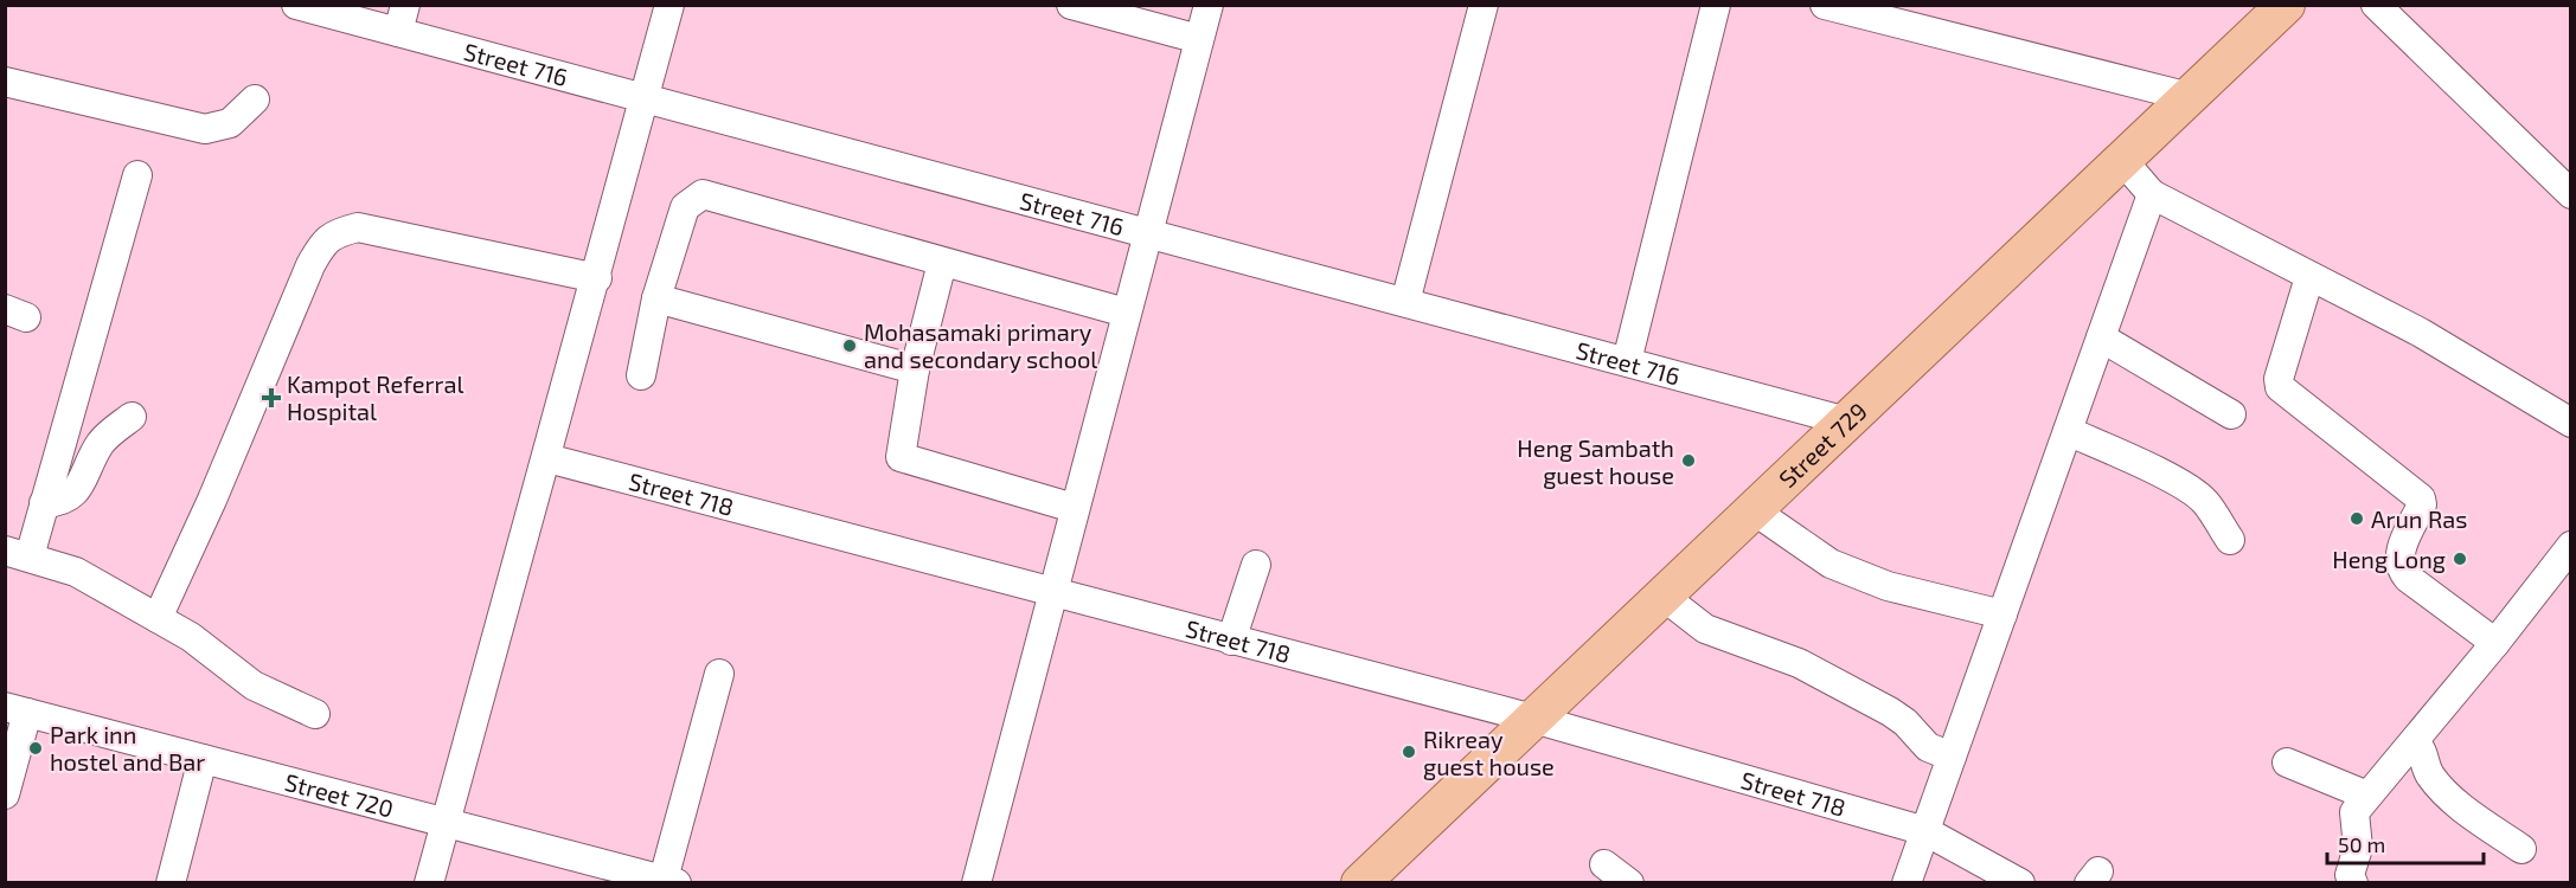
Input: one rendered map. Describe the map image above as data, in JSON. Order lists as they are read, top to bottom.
{
  "streets": {
    "main road": ["Street 729"],
    "street": ["Street 716", "Street 718", "Street 720"]
  },
  "crossings": [
    ["Street 716", "Street 729"],
    ["Street 729", "Street 718"]
  ],
  "places": {
    "other": [
      "Mohasamaki primary and secondary school",
      "Heng Sambath guest house",
      "Arun Ras",
      "Heng Long",
      "Park inn hostel and Bar",
      "Rikreay guest house"
    ],
    "health": ["Kampot Referral Hospital"]
  },
  "scale_bar": "50 m"
}
